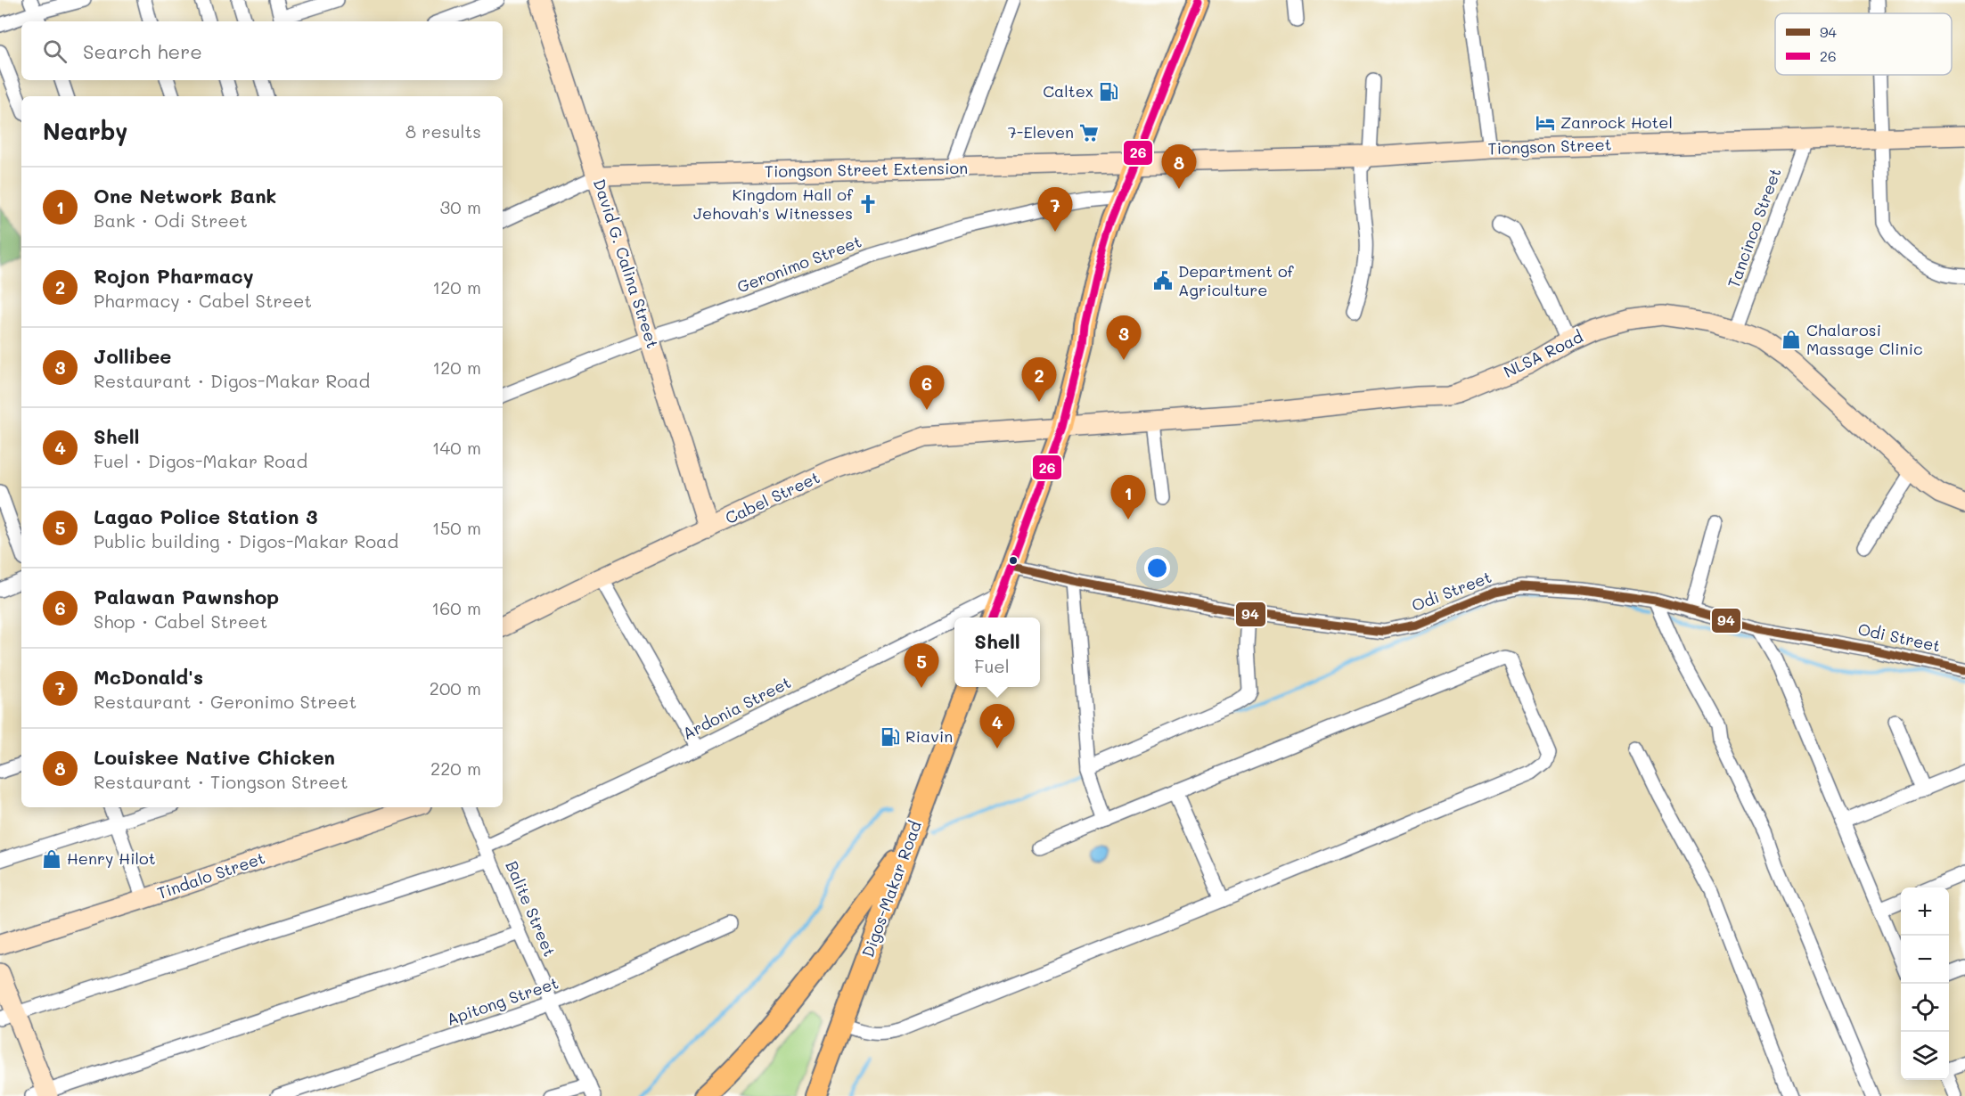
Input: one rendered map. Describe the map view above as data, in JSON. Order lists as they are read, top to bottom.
{
  "streets": {
    "main road": ["Digos-Makar Road"],
    "street": [
      "Tiongson Street",
      "Tiongson Street Extension",
      "Tancinco Street",
      "David G. Calina Street",
      "Geronimo Street",
      "NLSA Road",
      "Cabel Street",
      "Odi Street",
      "Ardonia Street",
      "Tindalo Street",
      "Balite Street",
      "Apitong Street"
    ]
  },
  "crossings": [
    ["Tiongson Street", "Tiongson Street Extension"],
    ["Tiongson Street", "Tancinco Street"],
    ["Tiongson Street Extension", "David G. Calina Street"],
    ["Tancinco Street", "NLSA Road"],
    ["David G. Calina Street", "Geronimo Street"],
    ["David G. Calina Street", "Cabel Street"],
    ["NLSA Road", "Cabel Street"],
    ["Ardonia Street", "Balite Street"],
    ["Balite Street", "Apitong Street"]
  ],
  "places": {
    "fuel station": ["Caltex", "Riavin"],
    "hotel": ["Zanrock Hotel"],
    "supermarket": ["7-Eleven"],
    "church": ["Kingdom Hall of Jehovah's Witnesses"],
    "public building": ["Department of Agriculture"],
    "shop": ["Chalarosi Massage Clinic", "Henry Hilot"]
  },
  "lines": ["transit line 26", "transit line 94"],
  "legend": ["94", "26"],
  "page": {
    "search": "Search here",
    "heading": ["Nearby", "8 results"],
    "pins": [
      "8",
      "7",
      "3",
      "2",
      "6",
      "1",
      "5",
      "4"
    ],
    "list": [
      {
        "mark": "1",
        "name": "One Network Bank",
        "note": "Bank · Odi Street",
        "value": "30 m"
      },
      {
        "mark": "2",
        "name": "Rojon Pharmacy",
        "note": "Pharmacy · Cabel Street",
        "value": "120 m"
      },
      {
        "mark": "3",
        "name": "Jollibee",
        "note": "Restaurant · Digos-Makar Road",
        "value": "120 m"
      },
      {
        "mark": "4",
        "name": "Shell",
        "note": "Fuel · Digos-Makar Road",
        "value": "140 m"
      },
      {
        "mark": "5",
        "name": "Lagao Police Station 3",
        "note": "Public building · Digos-Makar Road",
        "value": "150 m"
      },
      {
        "mark": "6",
        "name": "Palawan Pawnshop",
        "note": "Shop · Cabel Street",
        "value": "160 m"
      },
      {
        "mark": "7",
        "name": "McDonald's",
        "note": "Restaurant · Geronimo Street",
        "value": "200 m"
      },
      {
        "mark": "8",
        "name": "Louiskee Native Chicken",
        "note": "Restaurant · Tiongson Street",
        "value": "220 m"
      }
    ],
    "popup": ["Shell", "Fuel"],
    "map_buttons": ["+", "−"]
  }
}
